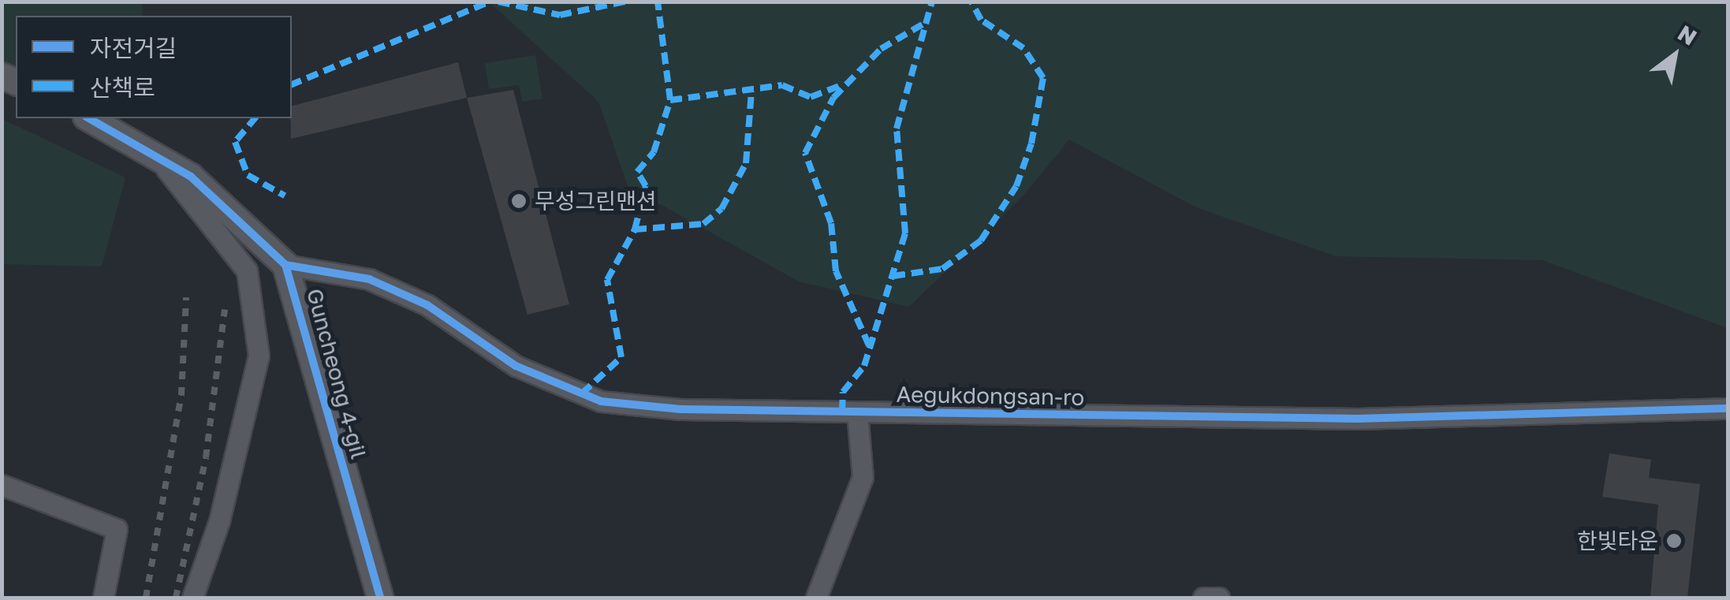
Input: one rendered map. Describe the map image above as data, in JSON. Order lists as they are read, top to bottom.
{
  "streets": {
    "street": ["Guncheong 4-gil", "Aegukdongsan-ro"]
  },
  "crossings": [
    ["Guncheong 4-gil", "Aegukdongsan-ro"]
  ],
  "places": ["무성그린맨션", "한빛타운"],
  "legend": ["자전거길", "산책로"],
  "north": "top right"
}
